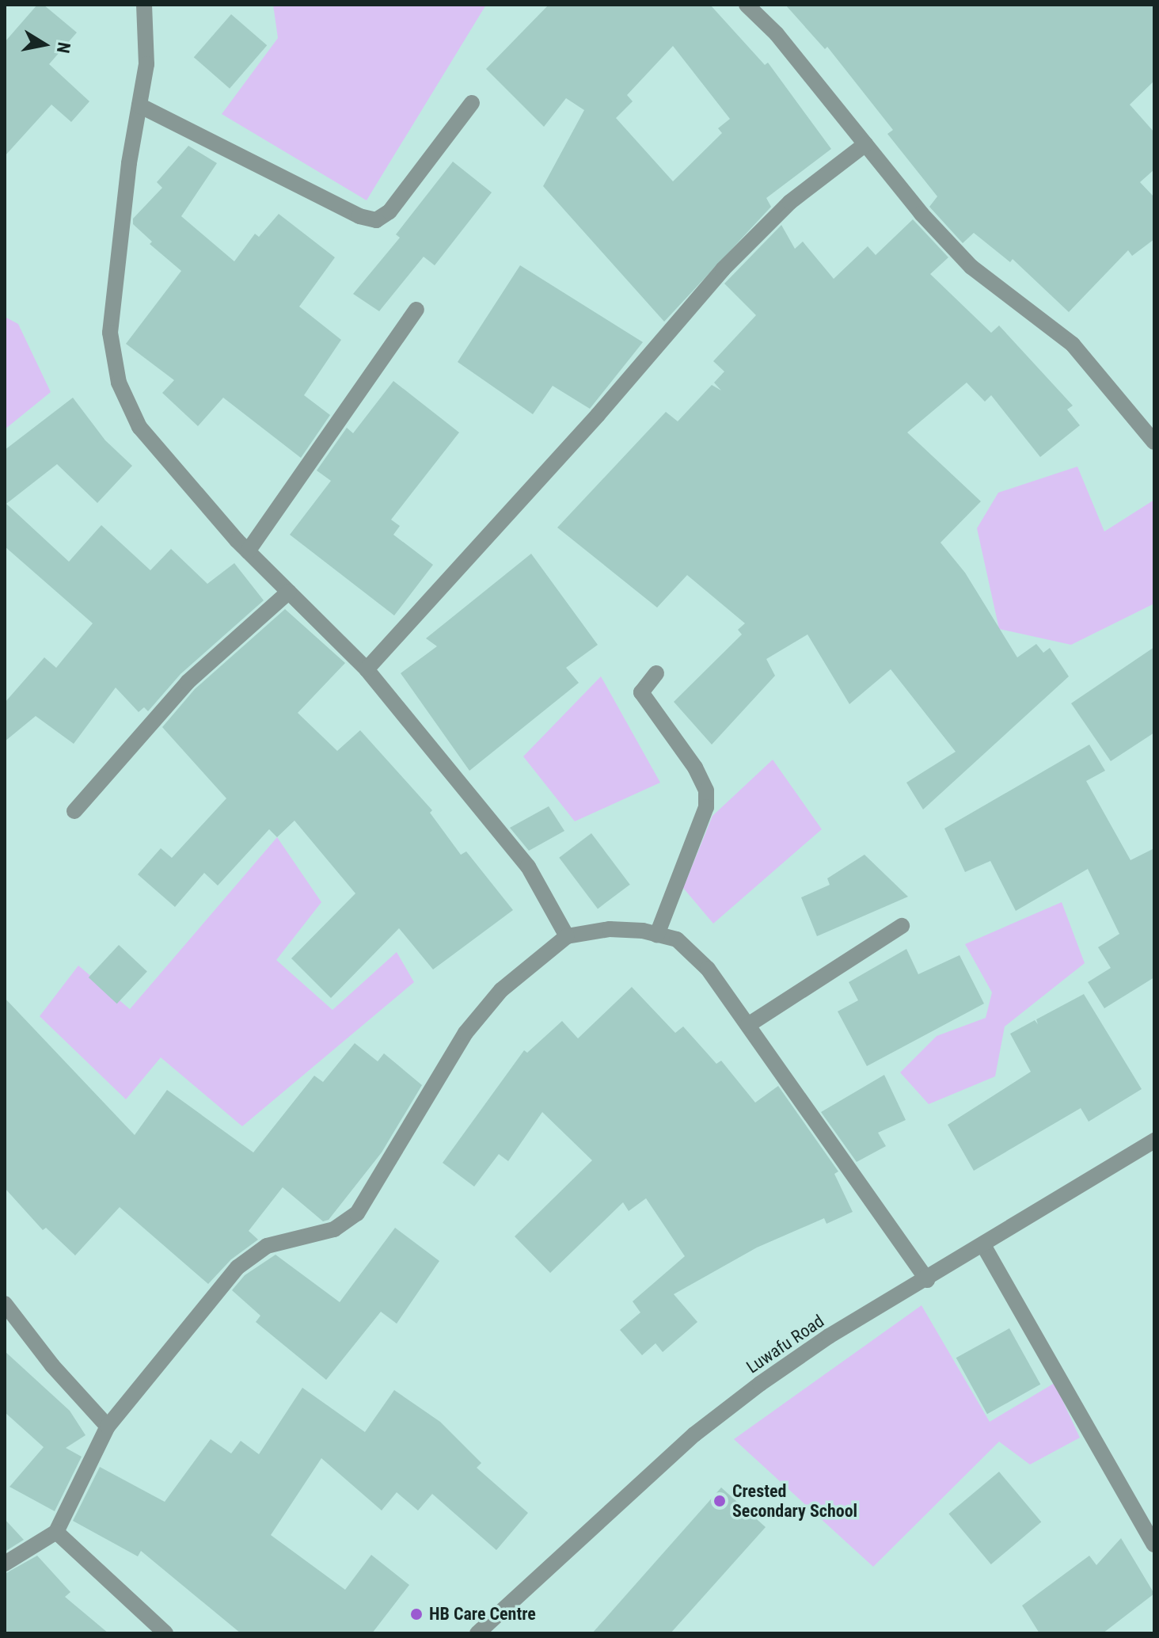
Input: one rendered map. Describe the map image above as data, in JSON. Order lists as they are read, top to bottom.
{
  "streets": {
    "street": ["Luwafu Road"]
  },
  "places": ["Crested Secondary School", "HB Care Centre"],
  "north": "right"
}
